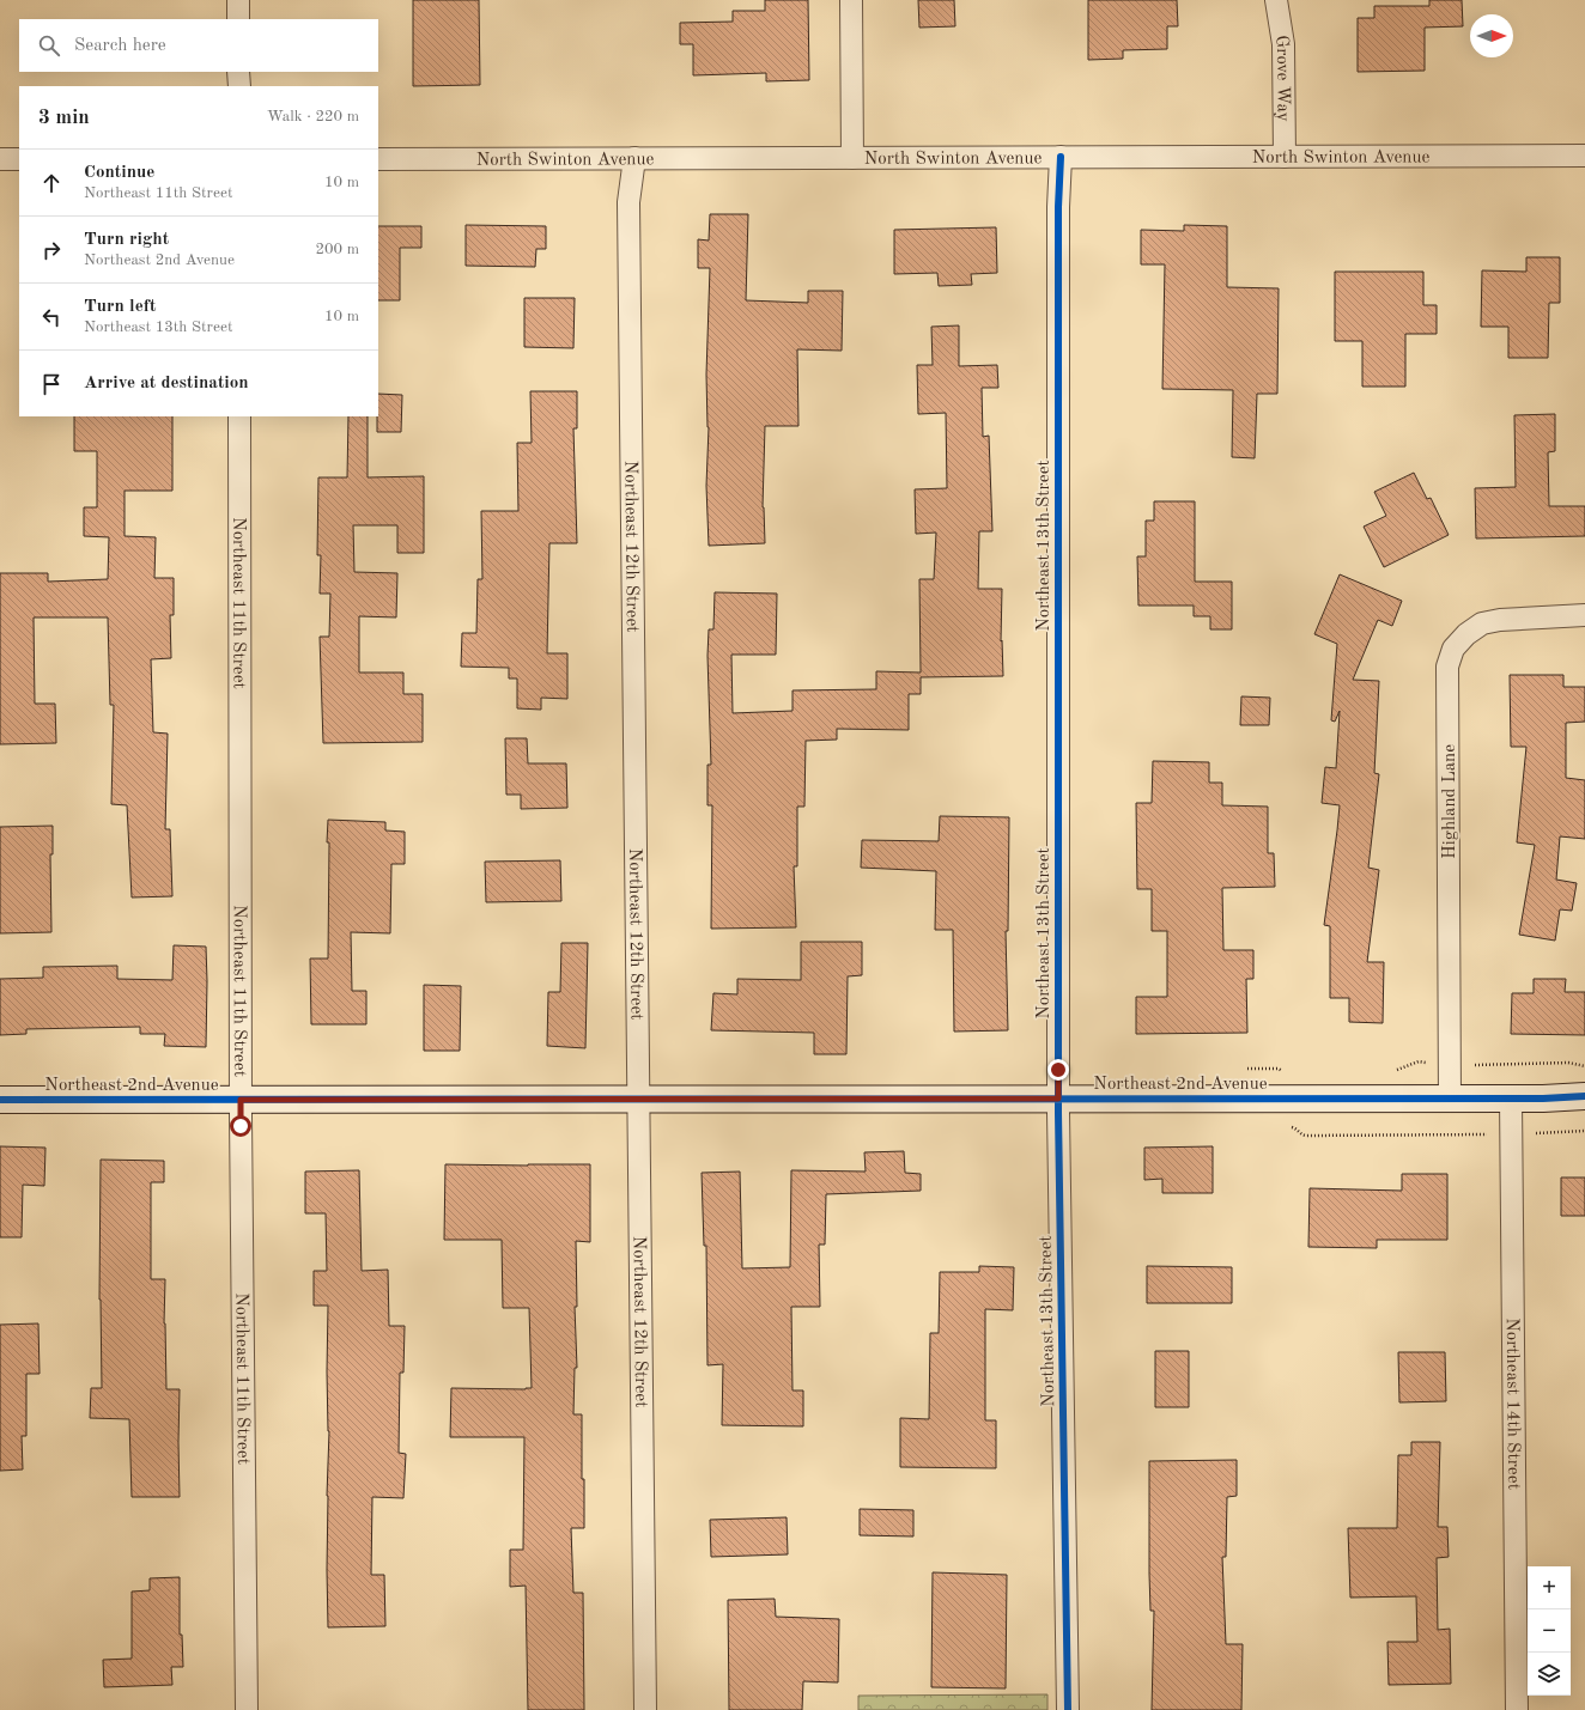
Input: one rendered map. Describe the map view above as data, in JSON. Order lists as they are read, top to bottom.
{
  "streets": {
    "street": [
      "Grove Way",
      "North Swinton Avenue",
      "Northeast 13th Street",
      "Northeast 12th Street",
      "Northeast 11th Street",
      "Highland Lane",
      "Northeast 2nd Avenue",
      "Northeast 14th Street"
    ]
  },
  "crossings": [
    ["Grove Way", "North Swinton Avenue"],
    ["North Swinton Avenue", "Northeast 13th Street"],
    ["North Swinton Avenue", "Northeast 12th Street"],
    ["Northeast 13th Street", "Northeast 2nd Avenue"],
    ["Northeast 12th Street", "Northeast 2nd Avenue"],
    ["Northeast 11th Street", "Northeast 2nd Avenue"],
    ["Highland Lane", "Northeast 2nd Avenue"],
    ["Northeast 2nd Avenue", "Northeast 14th Street"]
  ],
  "north": "right",
  "page": {
    "search": "Search here",
    "heading": ["3 min", "Walk · 220 m"],
    "list": [
      ["Continue", "Northeast 11th Street", "10 m"],
      ["Turn right", "Northeast 2nd Avenue", "200 m"],
      ["Turn left", "Northeast 13th Street", "10 m"],
      "Arrive at destination"
    ],
    "map_buttons": ["+", "−"]
  }
}
